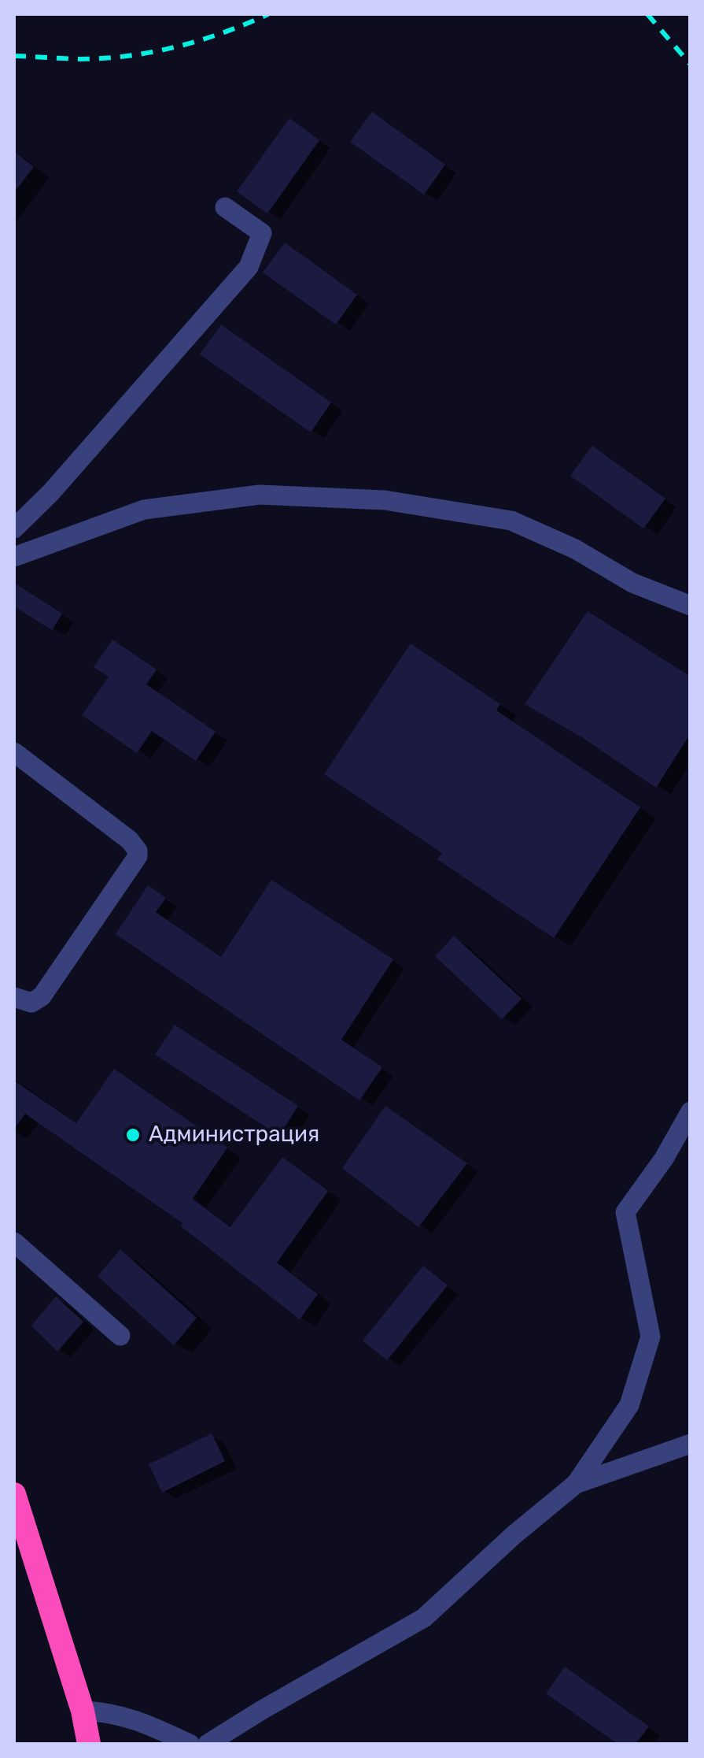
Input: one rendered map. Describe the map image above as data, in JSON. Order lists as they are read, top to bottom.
{
  "places": ["Администрация"]
}
